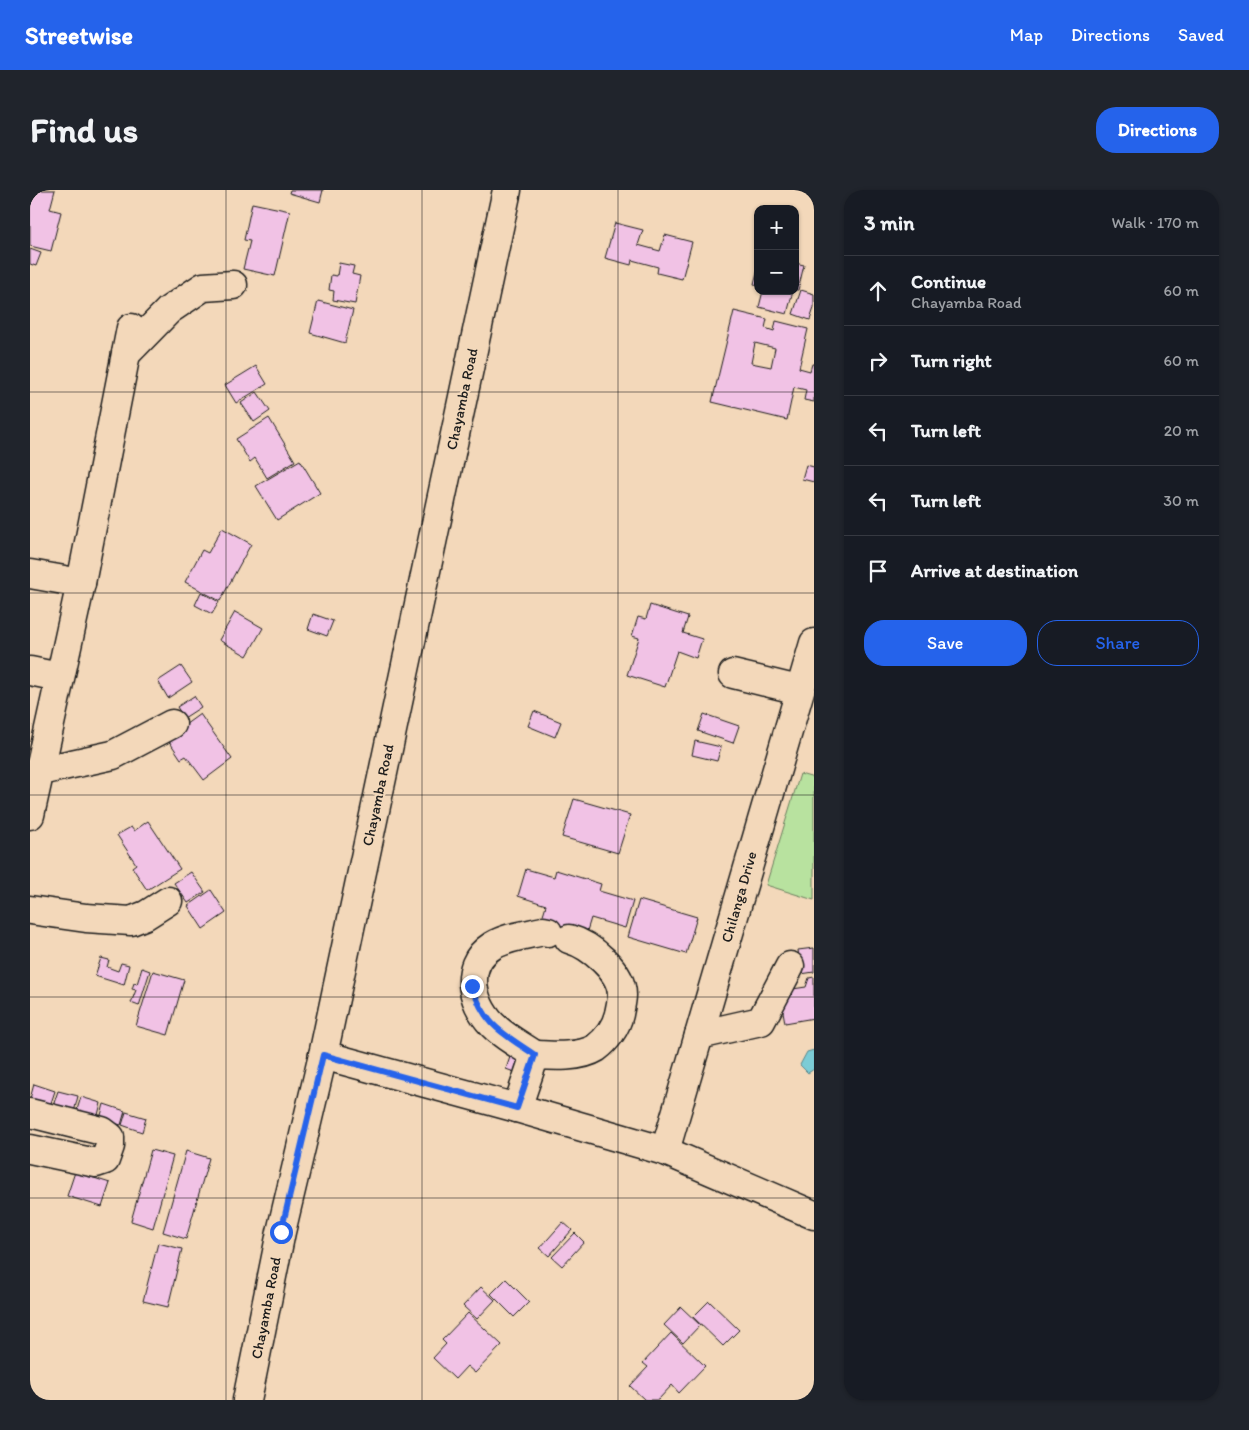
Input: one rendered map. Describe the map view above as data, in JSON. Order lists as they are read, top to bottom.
{
  "streets": {
    "street": ["Chayamba Road", "Chilanga Drive"]
  },
  "page": {
    "header": "Streetwise",
    "nav": ["Map", "Directions", "Saved"],
    "buttons": [
      "Directions",
      ["Save", "Share"]
    ],
    "title": "Find us",
    "heading": ["3 min", "Walk · 170 m"],
    "map_buttons": ["+", "−"],
    "list": [
      ["Continue", "Chayamba Road", "60 m"],
      ["Turn right", "60 m"],
      ["Turn left", "20 m"],
      ["Turn left", "30 m"],
      "Arrive at destination"
    ]
  }
}
